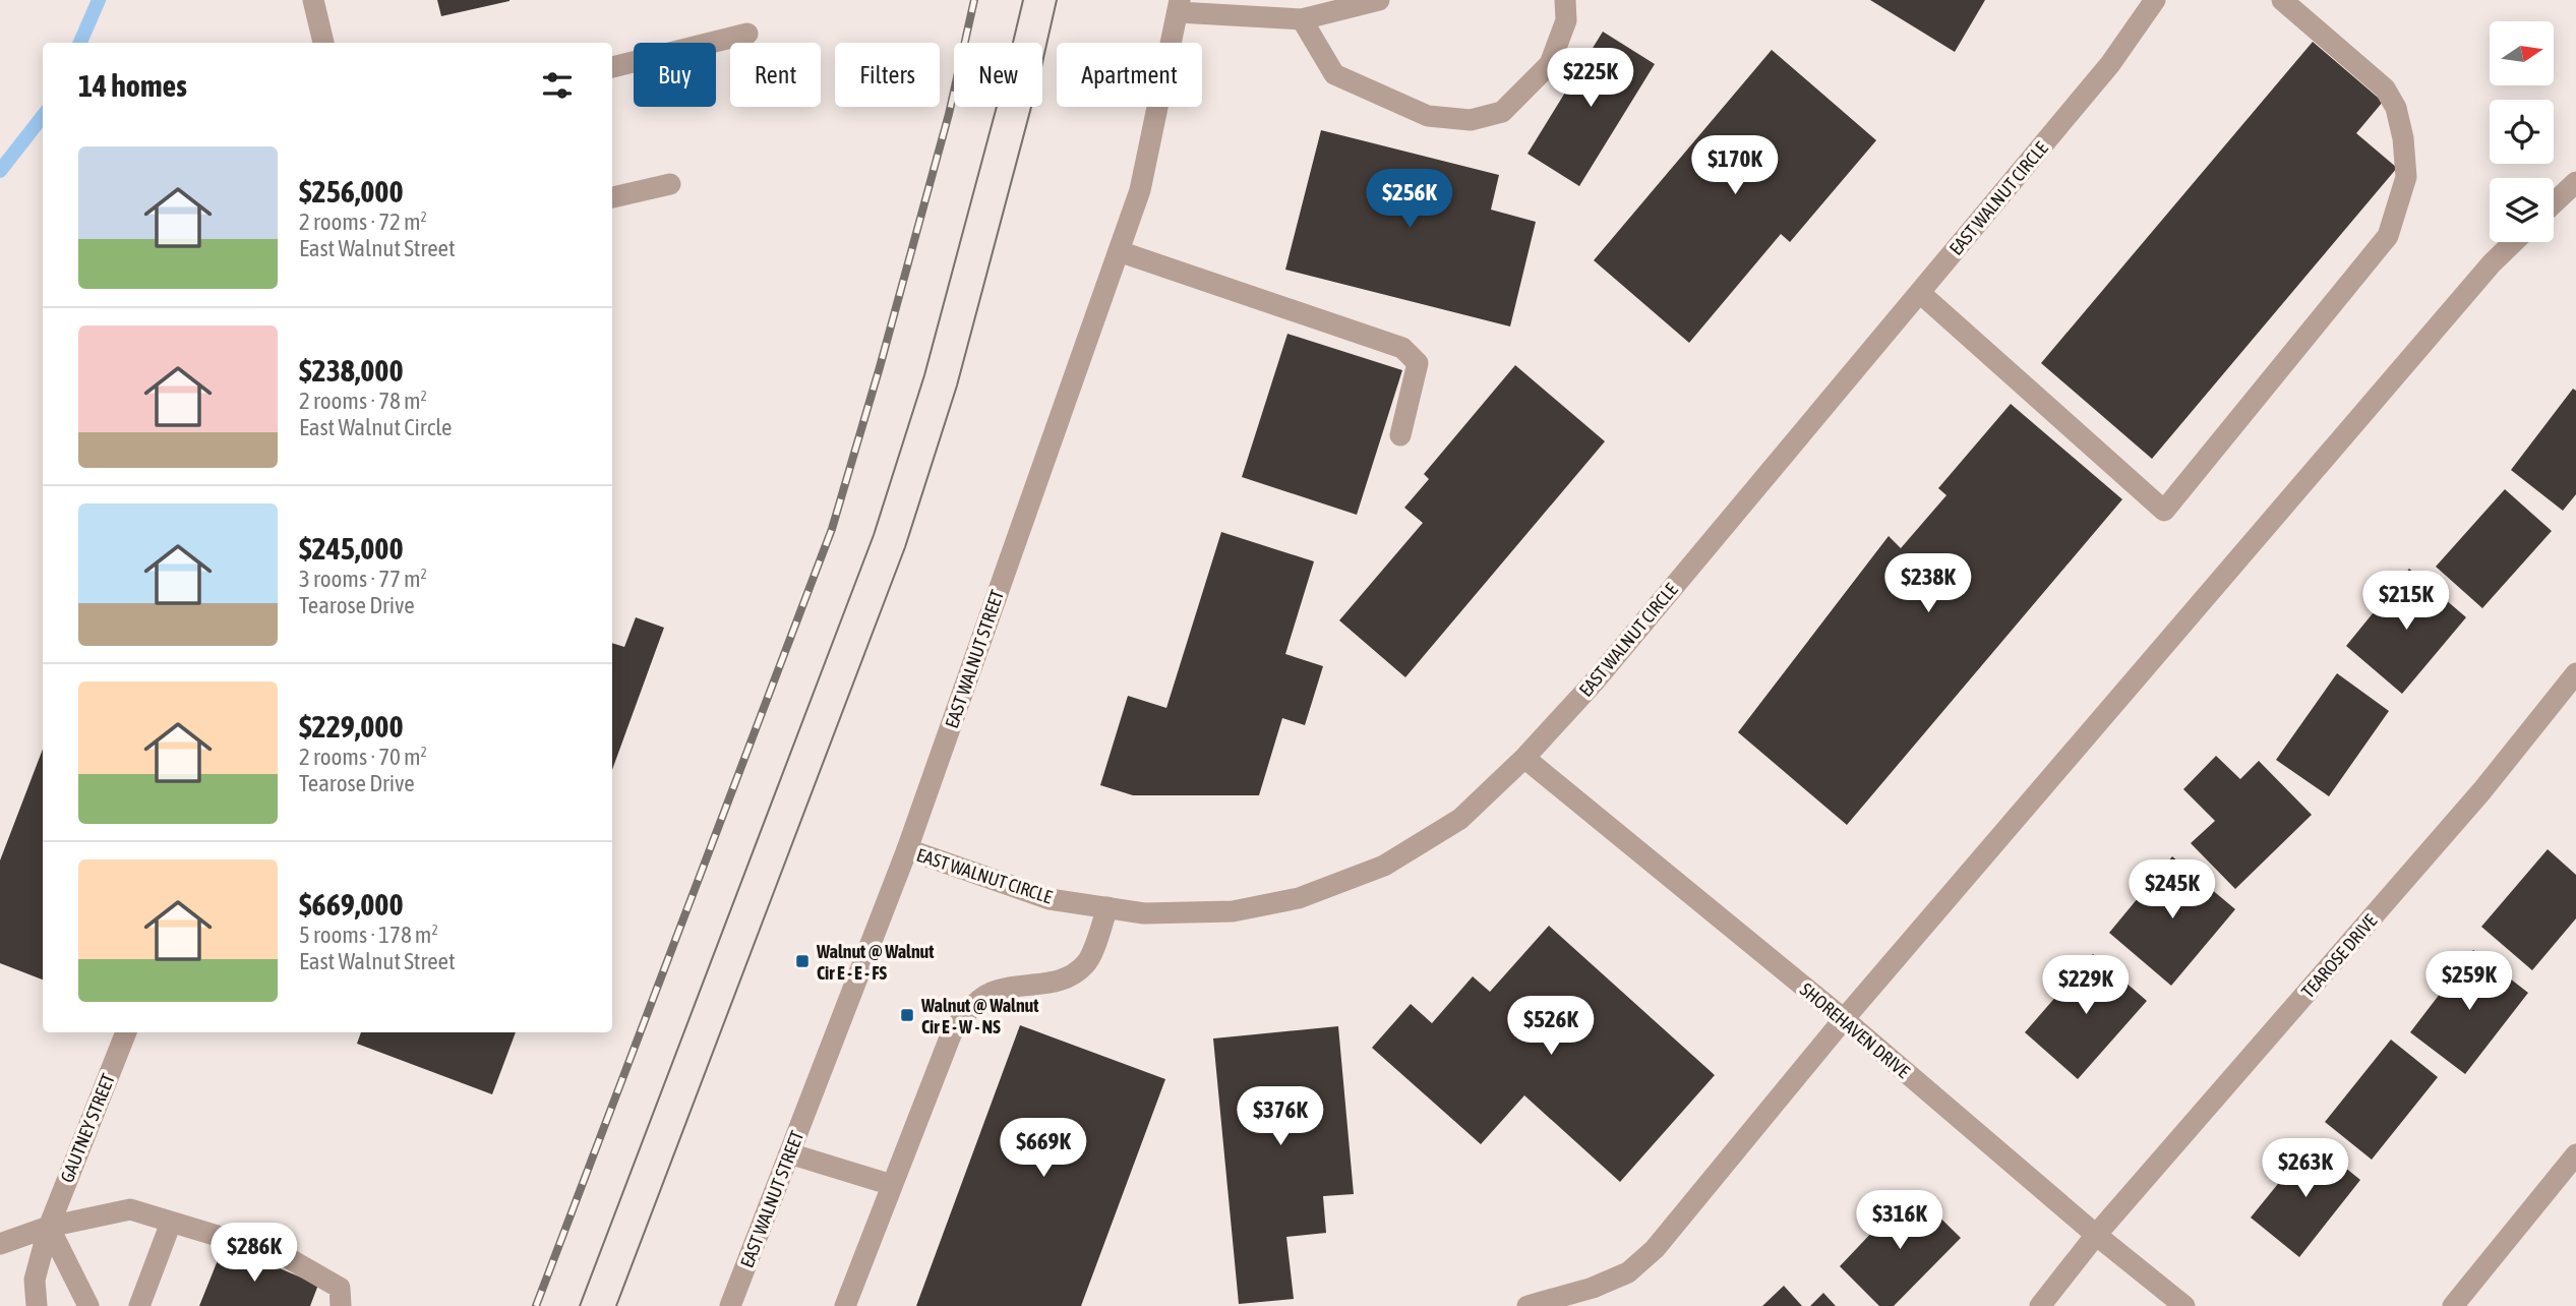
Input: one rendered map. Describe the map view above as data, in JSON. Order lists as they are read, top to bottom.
{
  "streets": {
    "street": [
      "EAST WALNUT CIRCLE",
      "EAST WALNUT STREET",
      "TEAROSE DRIVE",
      "SHOREHAVEN DRIVE",
      "GAUTNEY STREET"
    ]
  },
  "crossings": [
    ["EAST WALNUT CIRCLE", "EAST WALNUT STREET"],
    ["EAST WALNUT CIRCLE", "SHOREHAVEN DRIVE"],
    ["TEAROSE DRIVE", "SHOREHAVEN DRIVE"]
  ],
  "places": {
    "transit": ["Walnut @ Walnut Cir E - E - FS", "Walnut @ Walnut Cir E - W - NS"]
  },
  "north": "right",
  "page": {
    "chip": [
      "Buy",
      "Rent",
      "Filters",
      "New",
      "Apartment"
    ],
    "heading": "14 homes",
    "price": [
      "$225K",
      "$170K",
      "$256K",
      "$238K",
      "$215K",
      "$245K",
      "$259K",
      "$229K",
      "$526K",
      "$376K",
      "$669K",
      "$263K",
      "$316K",
      "$286K"
    ],
    "list": [
      {
        "name": "$256,000",
        "note": "2 rooms · 72 m² · East Walnut Street"
      },
      {
        "name": "$238,000",
        "note": "2 rooms · 78 m² · East Walnut Circle"
      },
      {
        "name": "$245,000",
        "note": "3 rooms · 77 m² · Tearose Drive"
      },
      {
        "name": "$229,000",
        "note": "2 rooms · 70 m² · Tearose Drive"
      },
      {
        "name": "$669,000",
        "note": "5 rooms · 178 m² · East Walnut Street"
      }
    ]
  }
}
